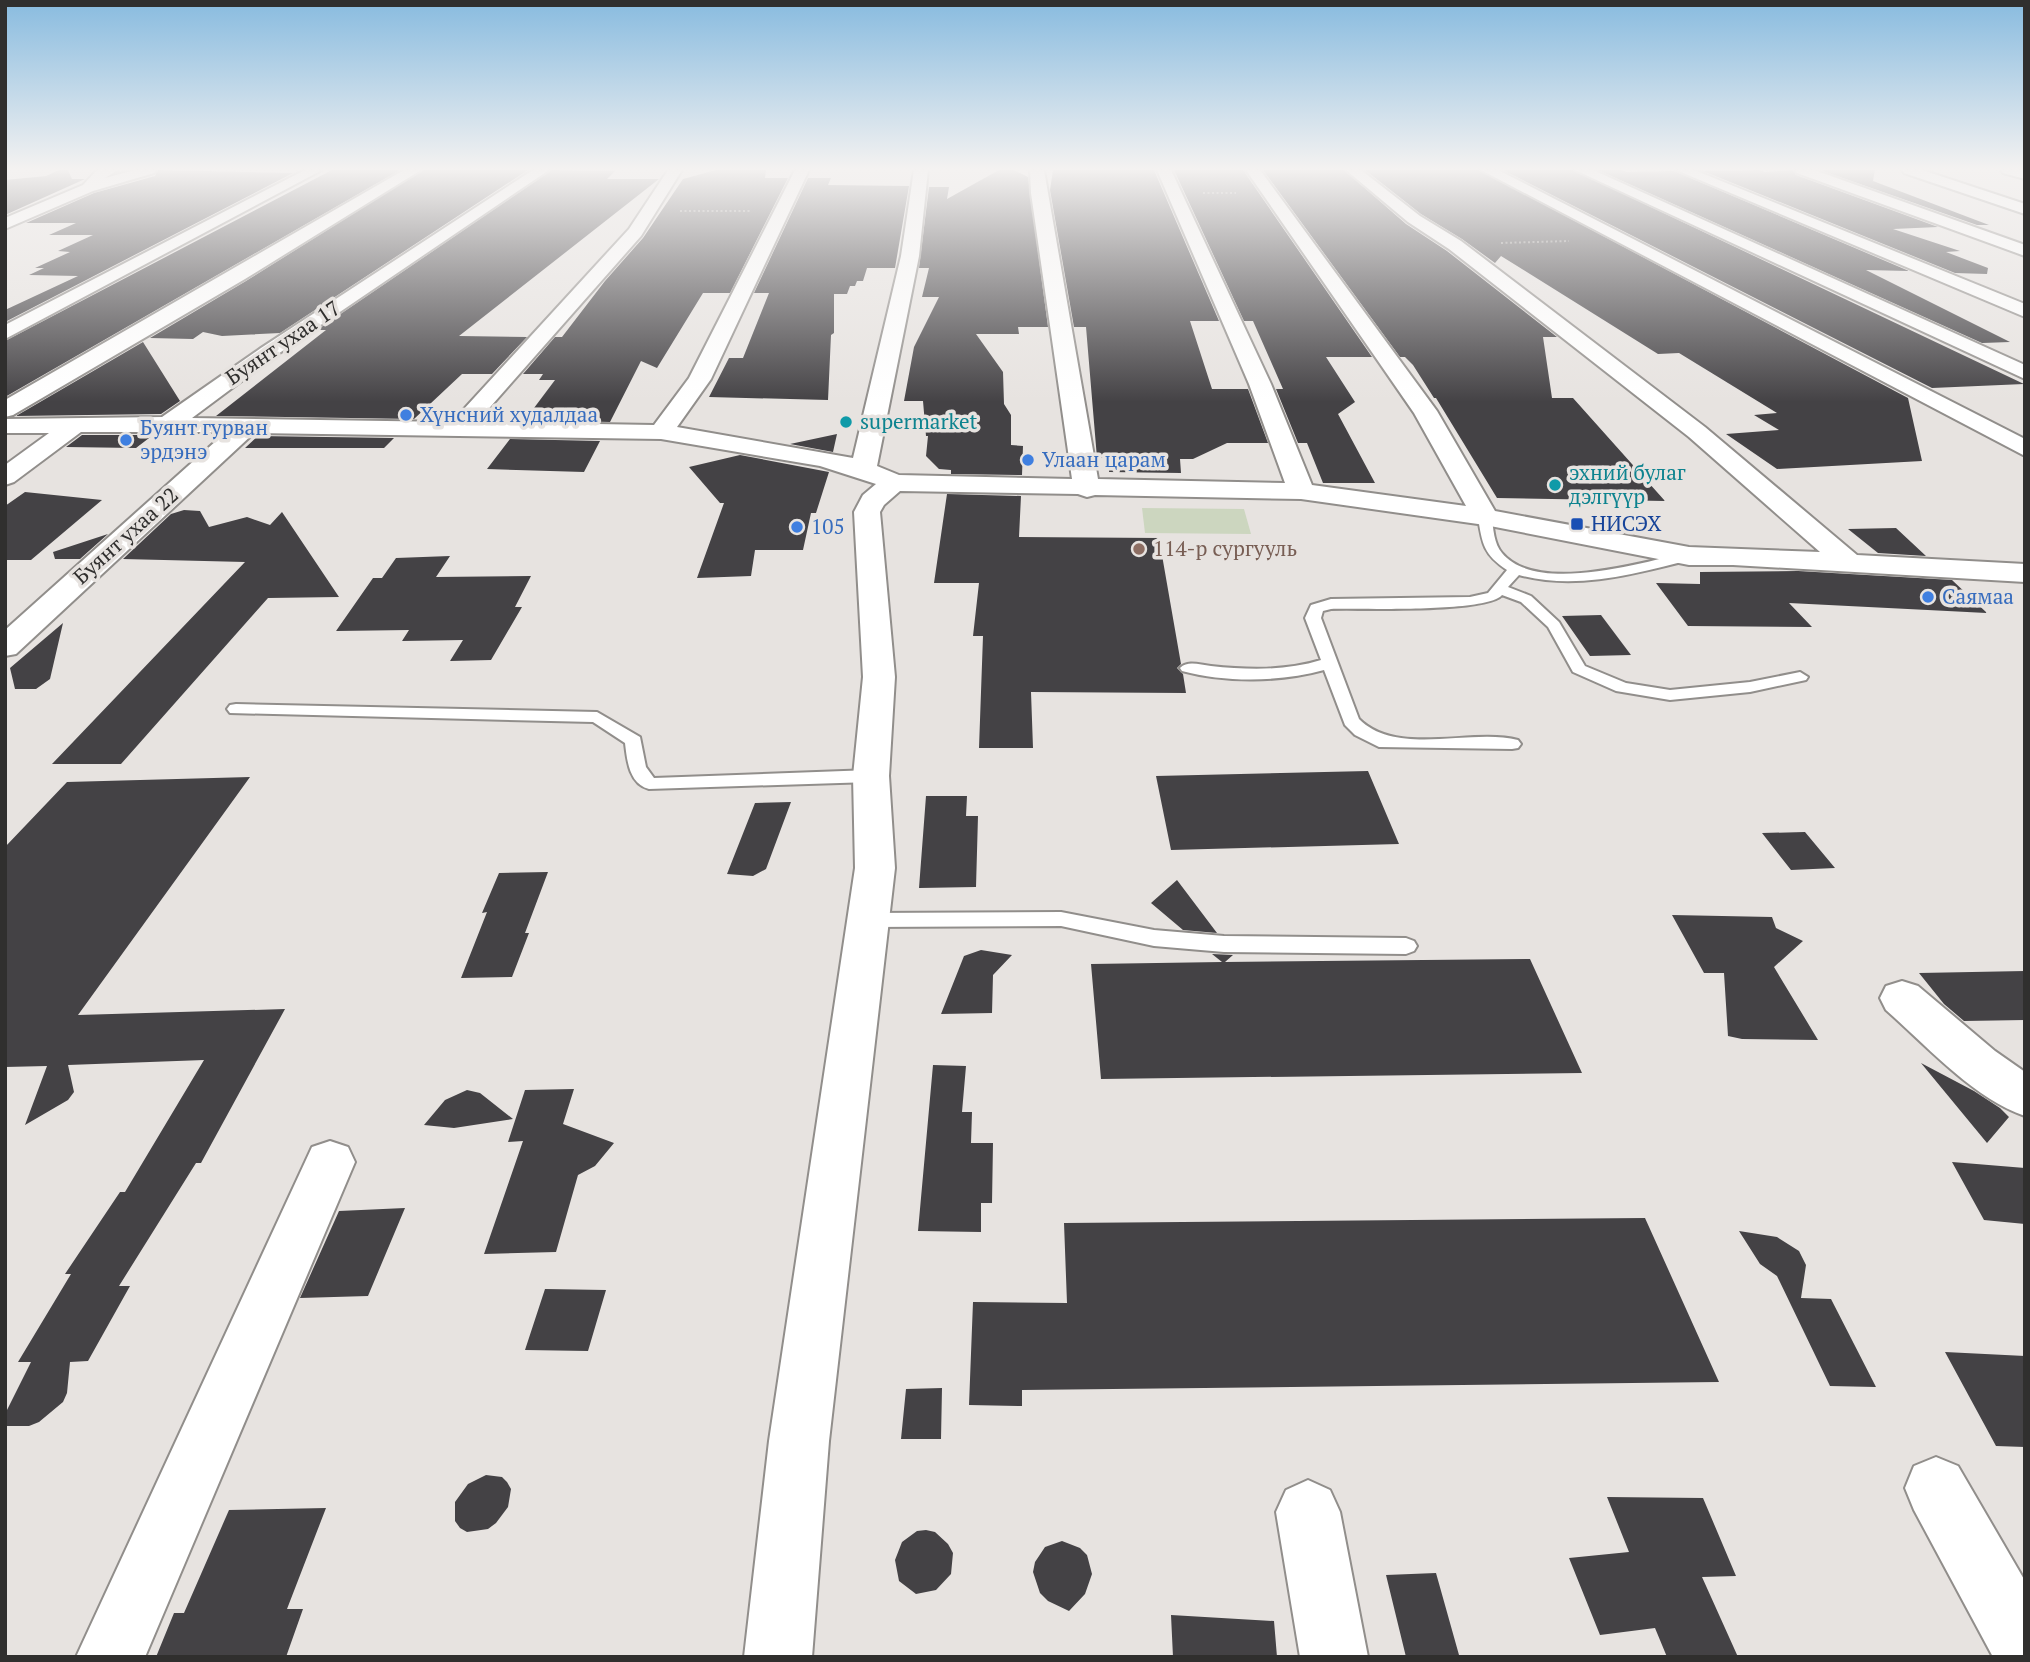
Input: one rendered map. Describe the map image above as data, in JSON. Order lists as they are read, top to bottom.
{
  "streets": {
    "street": ["Буянт ухаа 17", "Буянт ухаа 22"]
  },
  "places": {
    "other": [
      "Хүнсний худалдаа",
      "supermarket",
      "Буянт гурван эрдэнэ",
      "Улаан царам",
      "эхний булаг дэлгүүр",
      "105",
      "114-р сургууль",
      "Саямаа"
    ],
    "transit": ["НИСЭХ"]
  }
}
